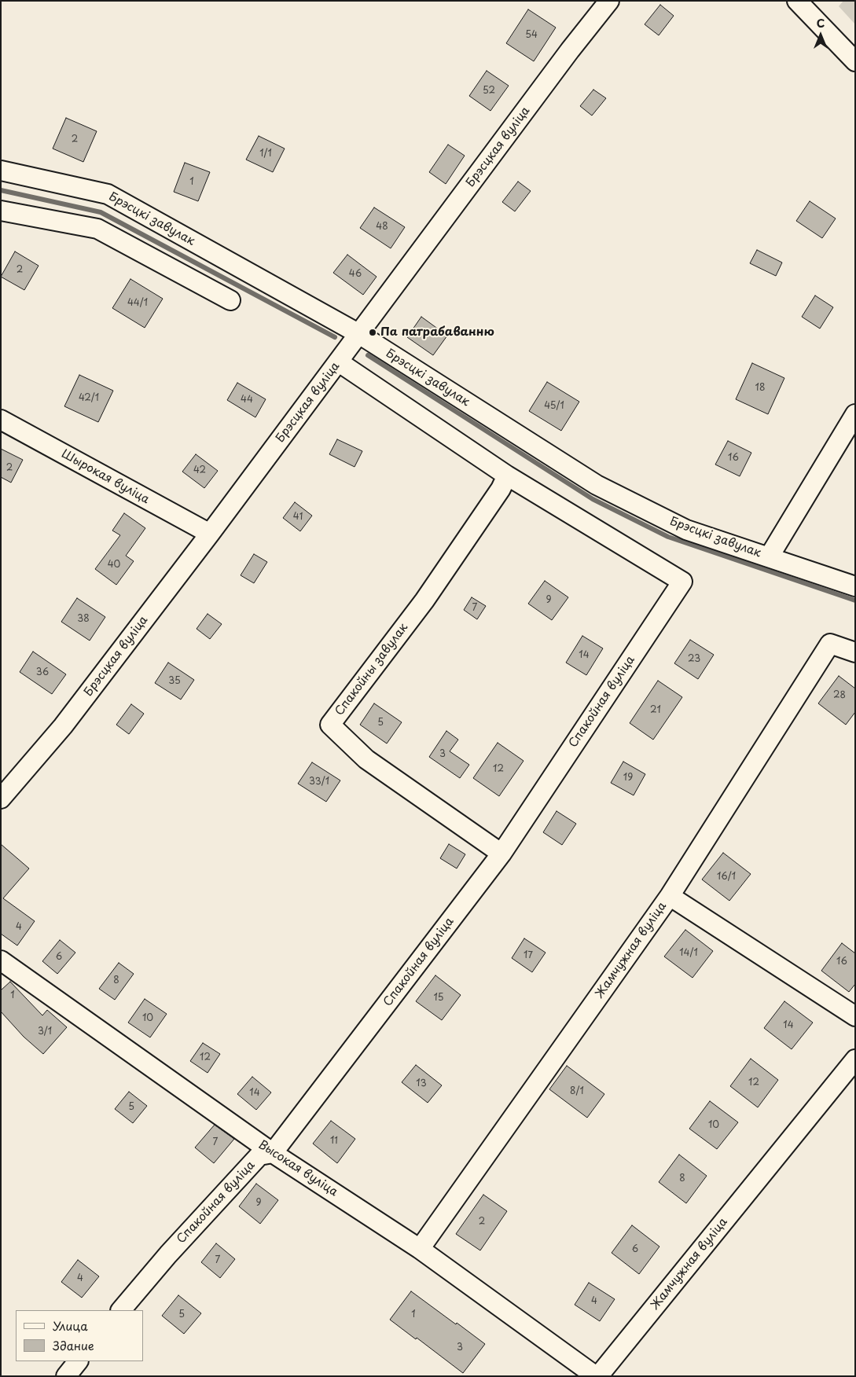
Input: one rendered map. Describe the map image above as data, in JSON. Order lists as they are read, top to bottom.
{
  "streets": {
    "street": [
      "Брэсцкая вуліца",
      "Брэсцкі завулак",
      "Шырокая вуліца",
      "Спакойны завулак",
      "Спакойная вуліца",
      "Жамчужная вуліца",
      "Высокая вуліца"
    ]
  },
  "crossings": [
    ["Брэсцкая вуліца", "Брэсцкі завулак"],
    ["Брэсцкая вуліца", "Шырокая вуліца"],
    ["Спакойны завулак", "Спакойная вуліца"],
    ["Спакойная вуліца", "Высокая вуліца"],
    ["Жамчужная вуліца", "Высокая вуліца"]
  ],
  "places": ["Па патрабаванню"],
  "house_numbers": [
    "54",
    "52",
    "2",
    "1/1",
    "1",
    "48",
    "2",
    "46",
    "44/1",
    "18",
    "42/1",
    "44",
    "45/1",
    "16",
    "2",
    "42",
    "41",
    "40",
    "9",
    "7",
    "38",
    "14",
    "23",
    "36",
    "35",
    "28",
    "21",
    "5",
    "3",
    "12",
    "19",
    "33/1",
    "16/1",
    "4",
    "14/1",
    "17",
    "6",
    "16",
    "8",
    "1",
    "15",
    "10",
    "14",
    "3/1",
    "12",
    "12",
    "13",
    "8/1",
    "14",
    "5",
    "10",
    "11",
    "7",
    "8",
    "9",
    "2",
    "6",
    "7",
    "4",
    "4",
    "5",
    "1",
    "3"
  ],
  "legend": ["Улица", "Здание"],
  "north": "top"
}
